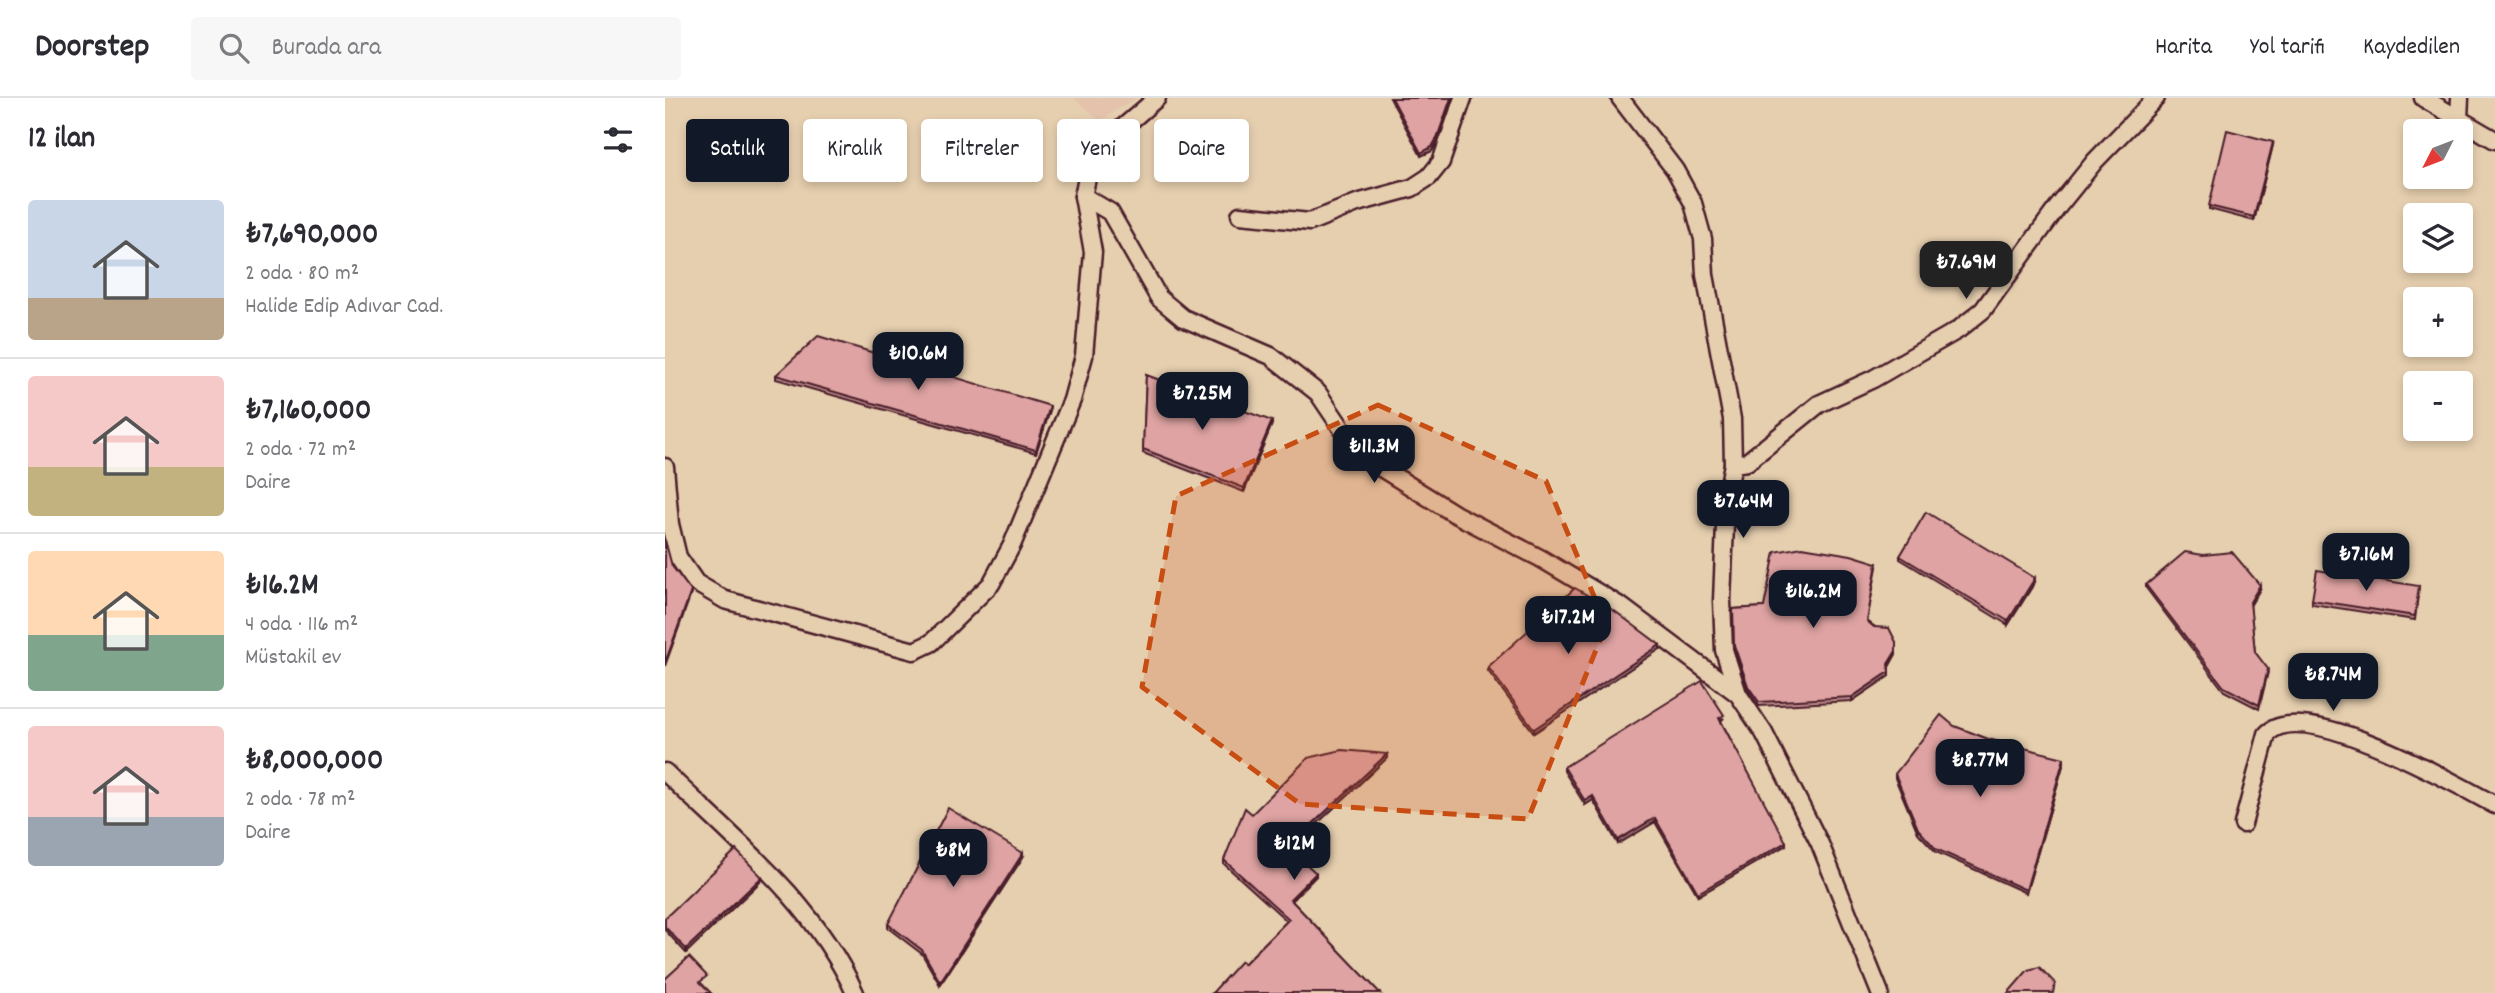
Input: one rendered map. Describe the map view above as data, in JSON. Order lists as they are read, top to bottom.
{
  "north": "bottom left",
  "page": {
    "header": "Doorstep",
    "search": "Burada ara",
    "nav": ["Harita", "Yol tarifi", "Kaydedilen"],
    "heading": "12 ilan",
    "map_buttons": ["+", "−"],
    "chip": [
      "Satılık",
      "Kiralık",
      "Filtreler",
      "Yeni",
      "Daire"
    ],
    "list": [
      {
        "name": "₺7,690,000",
        "note": "2 oda · 80 m² · Halide Edip Adıvar Cad."
      },
      {
        "name": "₺7,160,000",
        "note": "2 oda · 72 m² · Daire"
      },
      {
        "name": "₺16.2M",
        "note": "4 oda · 116 m² · Müstakil ev"
      },
      {
        "name": "₺8,000,000",
        "note": "2 oda · 78 m² · Daire"
      }
    ],
    "price": [
      "₺7.69M",
      "₺10.6M",
      "₺7.25M",
      "₺11.3M",
      "₺7.64M",
      "₺7.16M",
      "₺16.2M",
      "₺17.2M",
      "₺8.74M",
      "₺8.77M",
      "₺12M",
      "₺8M"
    ]
  }
}
